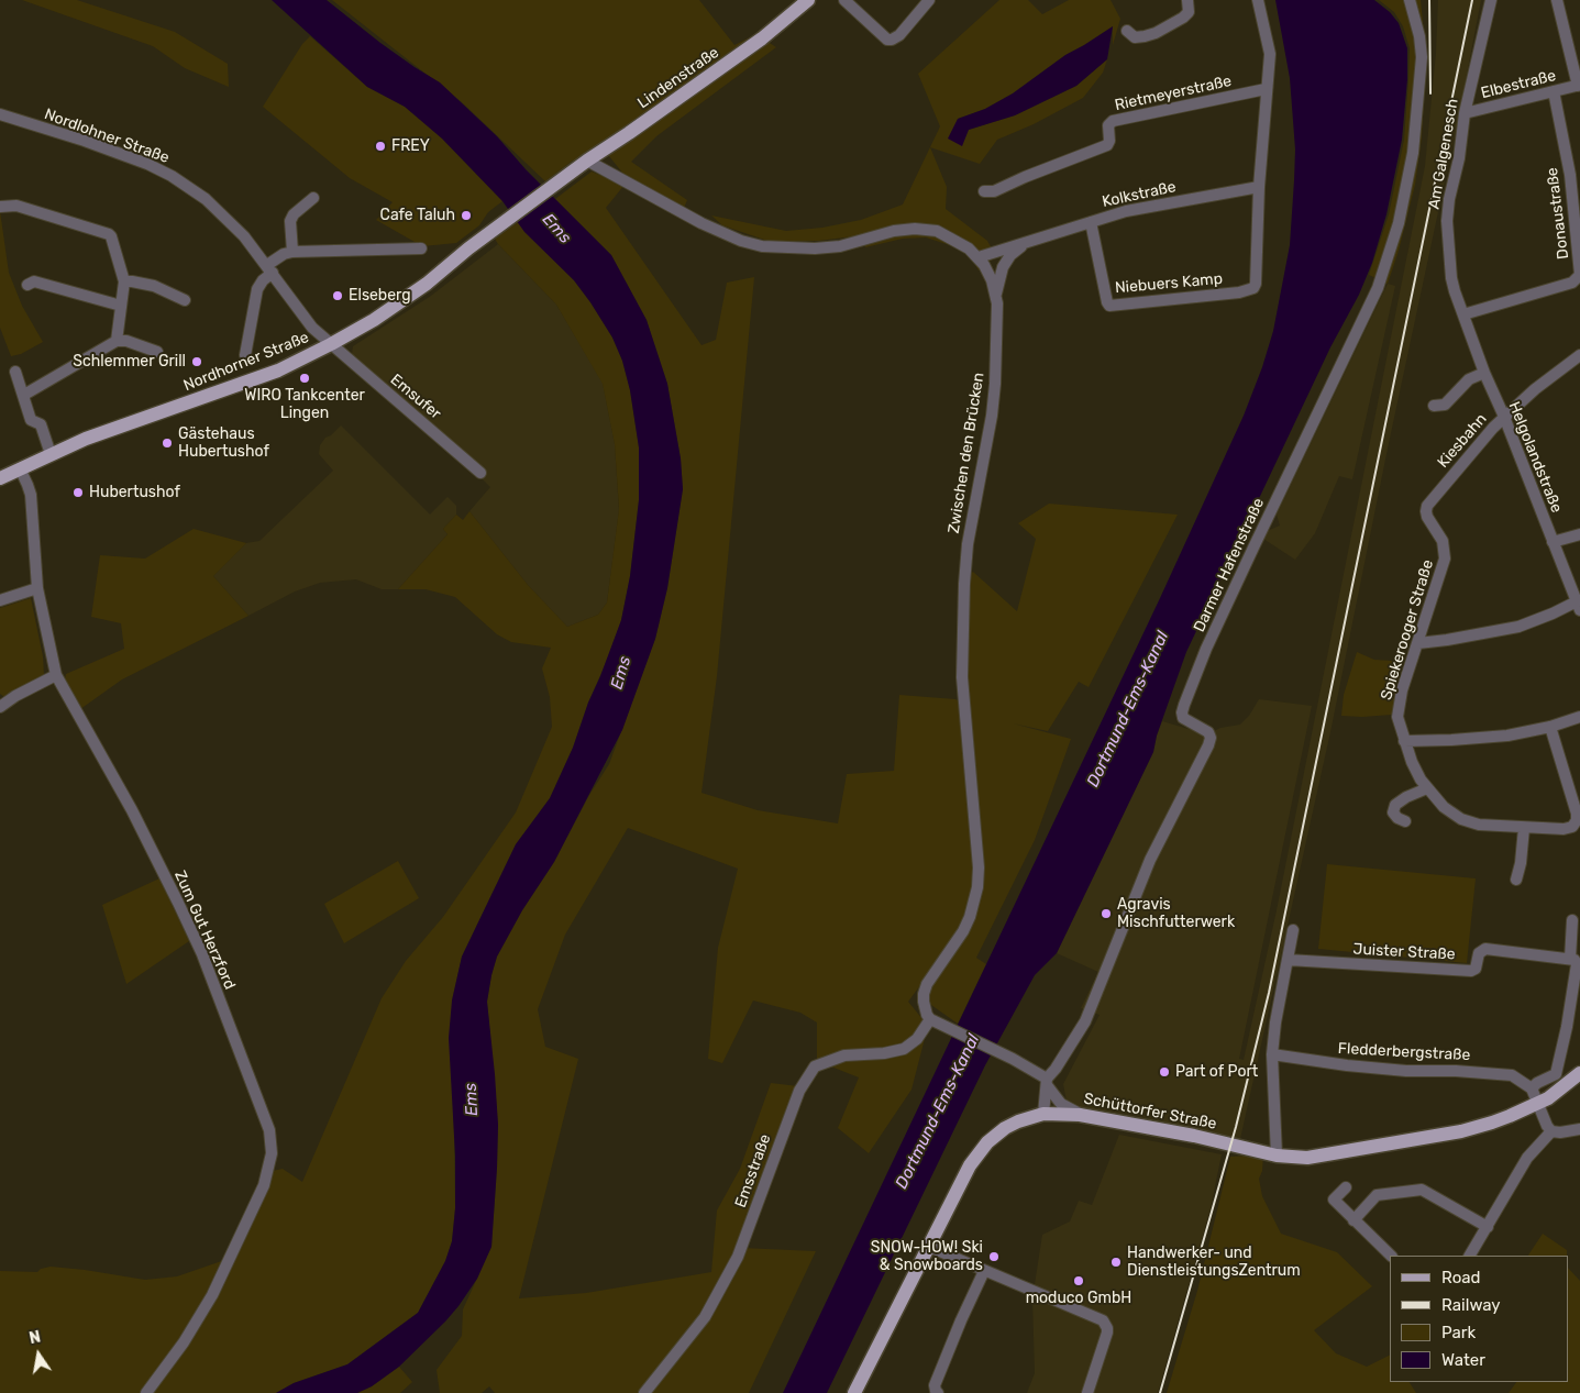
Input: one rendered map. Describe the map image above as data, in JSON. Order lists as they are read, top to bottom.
{
  "streets": {
    "main road": ["Lindenstraße", "Nordhorner Straße", "Schüttorfer Straße"],
    "street": [
      "Elbestraße",
      "Rietmeyerstraße",
      "Nordlohner Straße",
      "Am Galgenesch",
      "Kolkstraße",
      "Donaustraße",
      "Niebuers Kamp",
      "Emsufer",
      "Kiesbahn",
      "Zwischen den Brücken",
      "Helgolandstraße",
      "Darmer Hafenstraße",
      "Spiekerooger Straße",
      "Zum Gut Herzford",
      "Juister Straße",
      "Fledderbergstraße",
      "Emsstraße"
    ]
  },
  "crossings": [
    ["Lindenstraße", "Nordhorner Straße"],
    ["Lindenstraße", "Zwischen den Brücken"],
    ["Elbestraße", "Am Galgenesch"],
    ["Elbestraße", "Donaustraße"],
    ["Nordlohner Straße", "Nordhorner Straße"],
    ["Nordlohner Straße", "Emsufer"],
    ["Am Galgenesch", "Donaustraße"],
    ["Am Galgenesch", "Helgolandstraße"],
    ["Kolkstraße", "Niebuers Kamp"],
    ["Kolkstraße", "Zwischen den Brücken"],
    ["Donaustraße", "Helgolandstraße"],
    ["Nordhorner Straße", "Emsufer"],
    ["Nordhorner Straße", "Zum Gut Herzford"],
    ["Kiesbahn", "Helgolandstraße"],
    ["Kiesbahn", "Spiekerooger Straße"],
    ["Zwischen den Brücken", "Emsstraße"]
  ],
  "water": ["Ems", "Dortmund-Ems-Kanal"],
  "places": [
    "FREY",
    "Cafe Taluh",
    "Elseberg",
    "Schlemmer Grill",
    "WIRO Tankcenter Lingen",
    "Gästehaus Hubertushof",
    "Hubertushof",
    "Agravis Mischfutterwerk",
    "Part of Port",
    "SNOW-HOW! Ski & Snowboards",
    "Handwerker- und DienstleistungsZentrum",
    "moduco GmbH"
  ],
  "legend": [
    "Road",
    "Railway",
    "Park",
    "Water"
  ],
  "north": "top"
}
